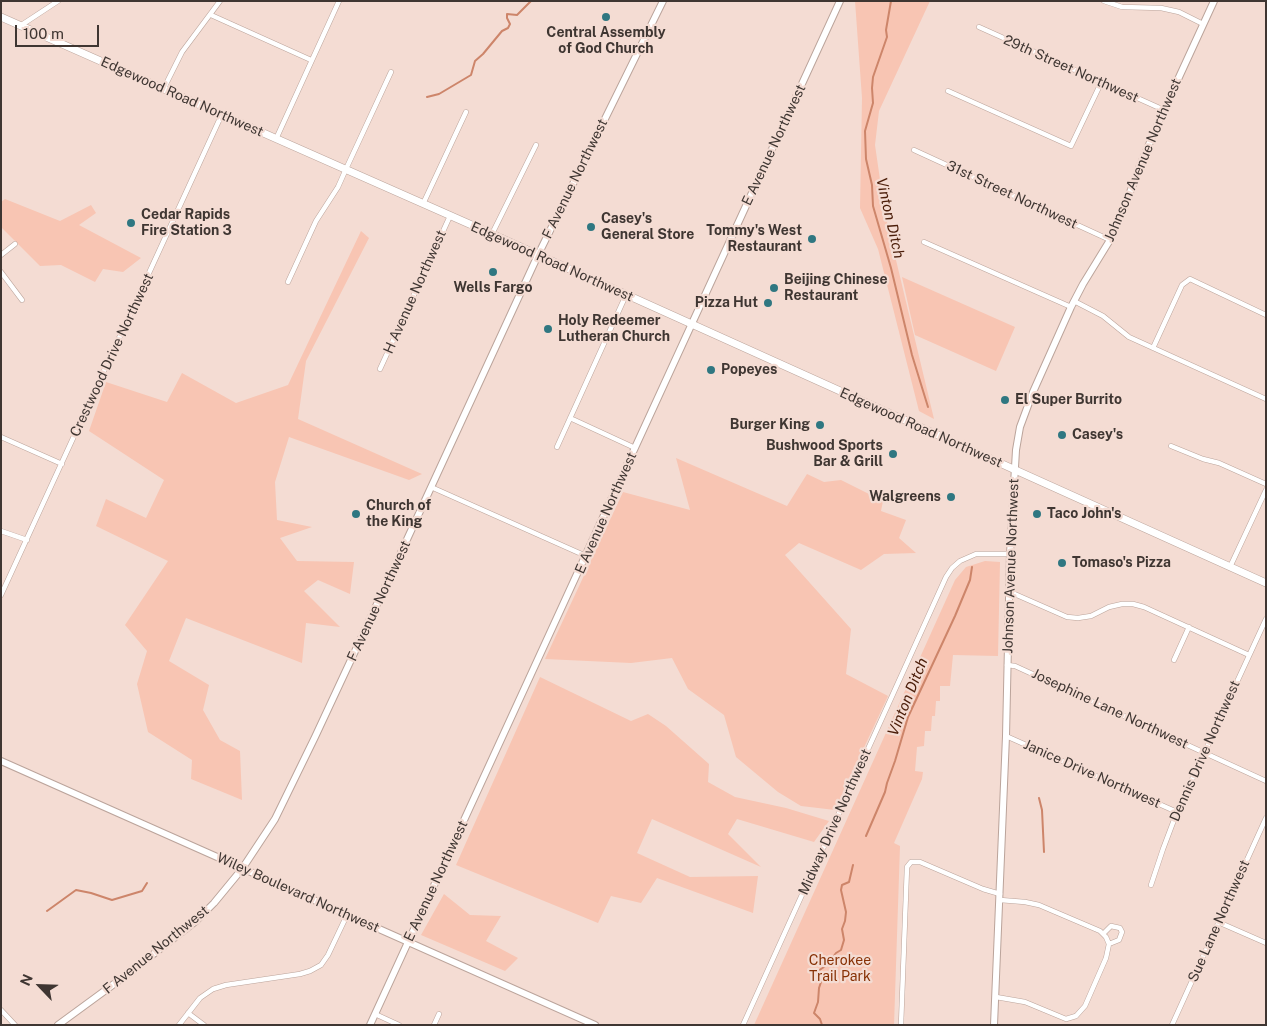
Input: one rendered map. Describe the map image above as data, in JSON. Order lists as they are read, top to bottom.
{
  "streets": {
    "main road": ["Edgewood Road Northwest"],
    "street": [
      "29th Street Northwest",
      "E Avenue Northwest",
      "Johnson Avenue Northwest",
      "F Avenue Northwest",
      "31st Street Northwest",
      "H Avenue Northwest",
      "Crestwood Drive Northwest",
      "Josephine Lane Northwest",
      "Dennis Drive Northwest",
      "Janice Drive Northwest",
      "Midway Drive Northwest",
      "Wiley Boulevard Northwest",
      "Sue Lane Northwest"
    ]
  },
  "crossings": [
    ["29th Street Northwest", "Johnson Avenue Northwest"],
    ["Edgewood Road Northwest", "E Avenue Northwest"],
    ["Edgewood Road Northwest", "Johnson Avenue Northwest"],
    ["Edgewood Road Northwest", "F Avenue Northwest"],
    ["Edgewood Road Northwest", "H Avenue Northwest"],
    ["Edgewood Road Northwest", "Crestwood Drive Northwest"],
    ["E Avenue Northwest", "Wiley Boulevard Northwest"],
    ["Johnson Avenue Northwest", "31st Street Northwest"],
    ["Johnson Avenue Northwest", "Josephine Lane Northwest"],
    ["Johnson Avenue Northwest", "Janice Drive Northwest"],
    ["Johnson Avenue Northwest", "Midway Drive Northwest"],
    ["F Avenue Northwest", "Wiley Boulevard Northwest"],
    ["Josephine Lane Northwest", "Dennis Drive Northwest"],
    ["Dennis Drive Northwest", "Janice Drive Northwest"]
  ],
  "water": ["Vinton Ditch"],
  "parks": ["Cherokee Trail Park"],
  "places": [
    "Central Assembly of God Church",
    "Cedar Rapids Fire Station 3",
    "Casey's General Store",
    "Tommy's West Restaurant",
    "Wells Fargo",
    "Beijing Chinese Restaurant",
    "Pizza Hut",
    "Holy Redeemer Lutheran Church",
    "Popeyes",
    "El Super Burrito",
    "Burger King",
    "Casey's",
    "Bushwood Sports Bar & Grill",
    "Walgreens",
    "Church of the King",
    "Taco John's",
    "Tomaso's Pizza"
  ],
  "scale_bar": "100 m",
  "north": "top left"
}
